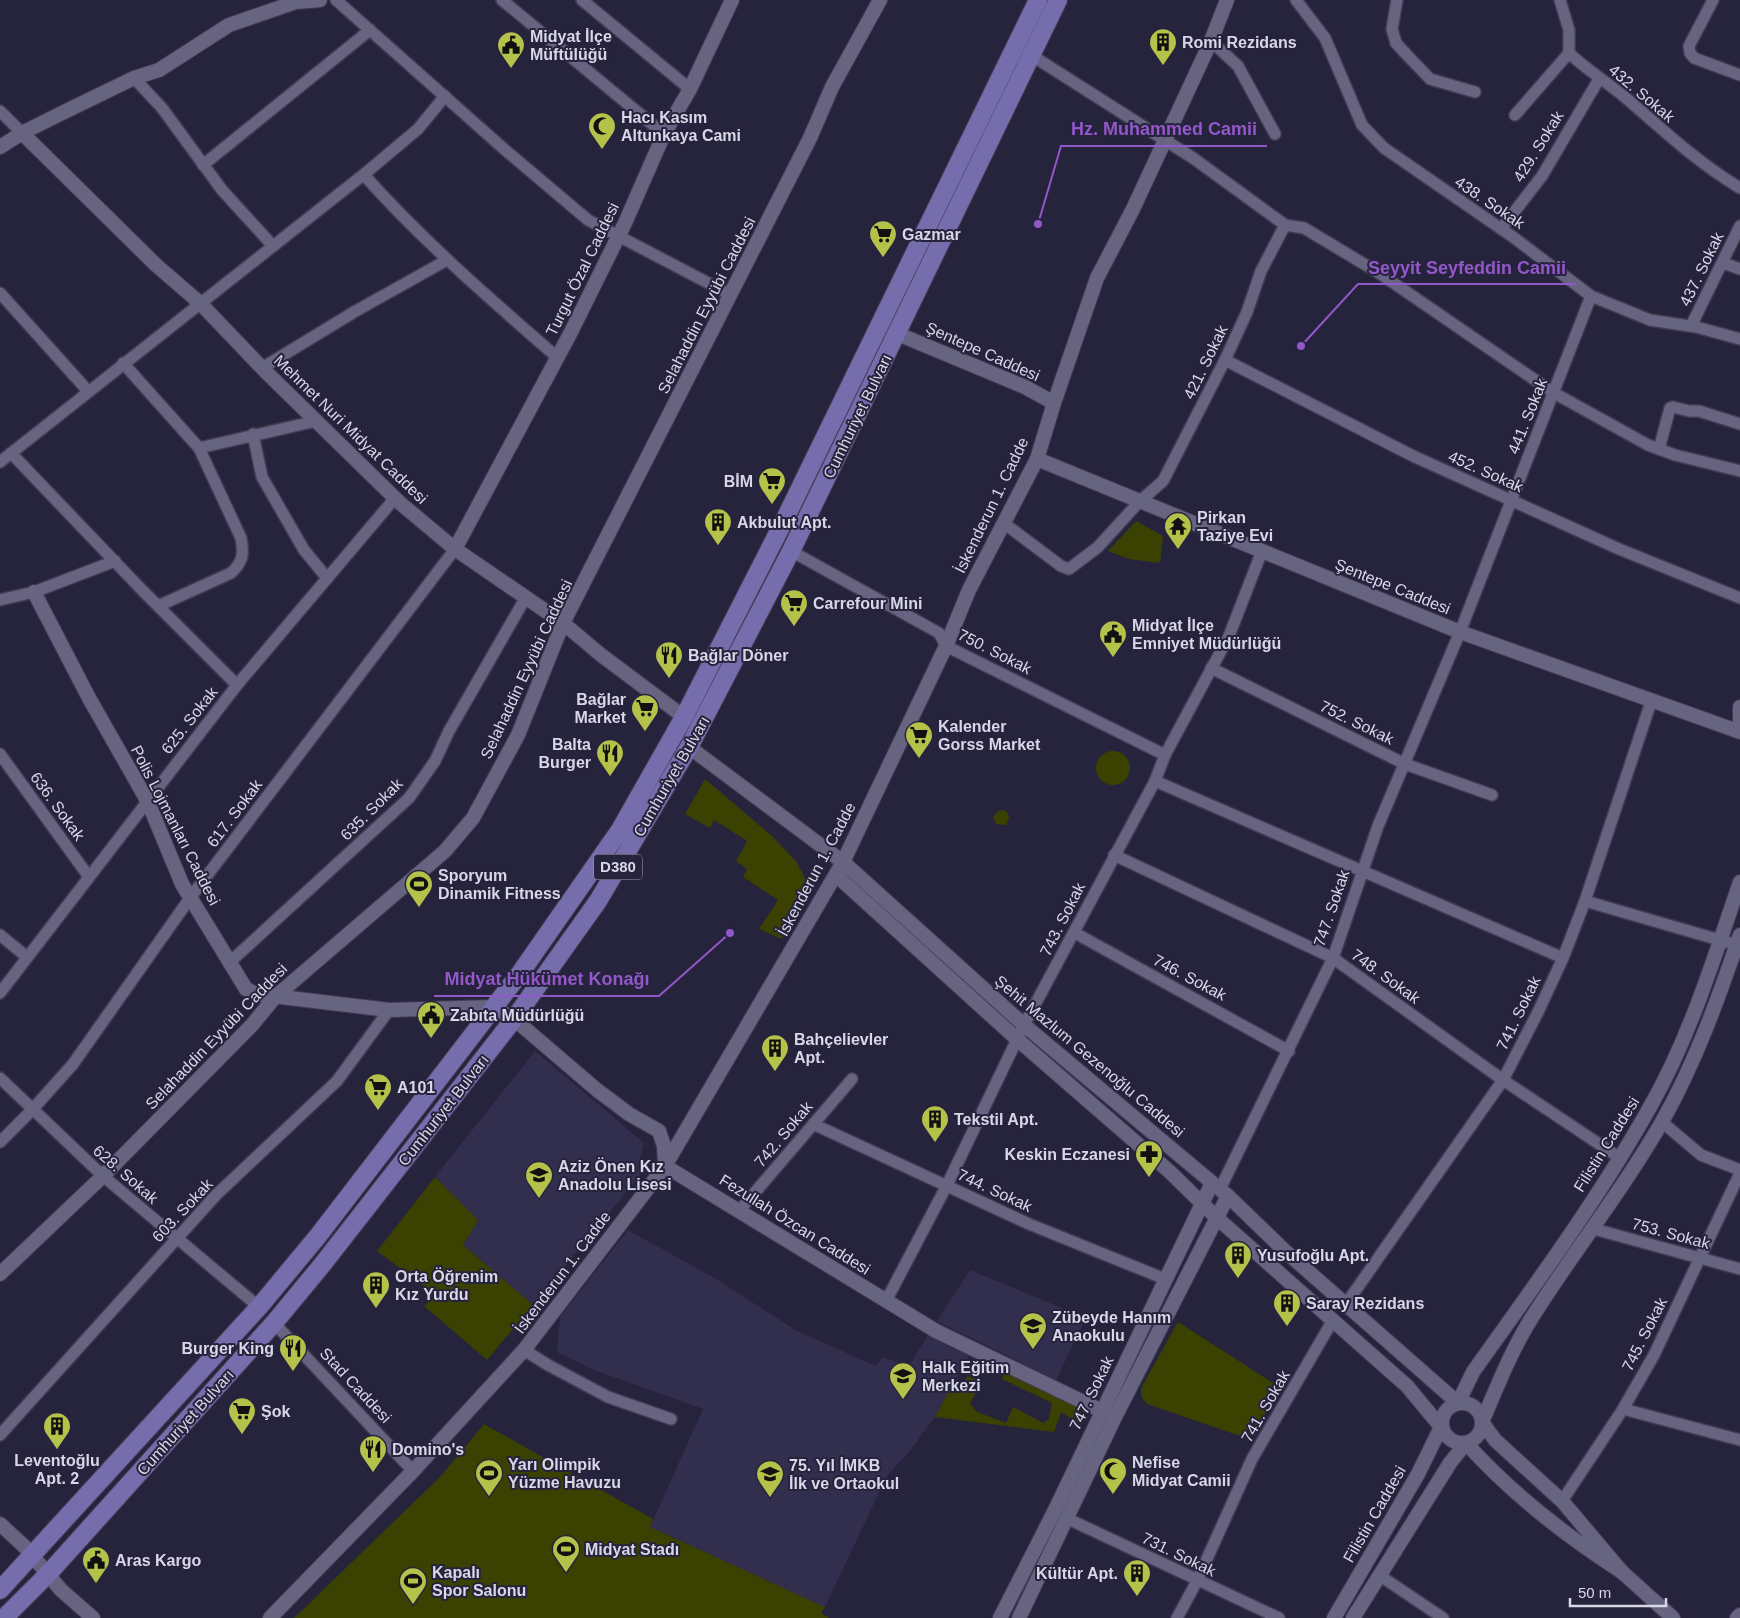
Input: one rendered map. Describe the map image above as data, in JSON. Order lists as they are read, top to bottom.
{
  "streets": {
    "main road": ["Cumhuriyet Bulvarı", "D380"],
    "street": [
      "432. Sokak",
      "429. Sokak",
      "438. Sokak",
      "Turgut Özal Caddesi",
      "437. Sokak",
      "Selahaddin Eyyübi Caddesi",
      "Şentepe Caddesi",
      "421. Sokak",
      "441. Sokak",
      "Mehmet Nuri Midyat Caddesi",
      "452. Sokak",
      "İskenderun 1. Cadde",
      "750. Sokak",
      "625. Sokak",
      "752. Sokak",
      "636. Sokak",
      "635. Sokak",
      "617. Sokak",
      "Polis Lojmanları Caddesi",
      "747. Sokak",
      "743. Sokak",
      "748. Sokak",
      "746. Sokak",
      "741. Sokak",
      "Şehit Mazlum Gezenoğlu Caddesi",
      "742. Sokak",
      "Filistin Caddesi",
      "628. Sokak",
      "744. Sokak",
      "603. Sokak",
      "Fezullah Özcan Caddesi",
      "753. Sokak",
      "745. Sokak",
      "Stad Caddesi",
      "731. Sokak"
    ]
  },
  "crossings": [
    ["432. Sokak", "429. Sokak"],
    ["429. Sokak", "438. Sokak"],
    ["438. Sokak", "437. Sokak"],
    ["438. Sokak", "441. Sokak"],
    ["Turgut Özal Caddesi", "Mehmet Nuri Midyat Caddesi"],
    ["Turgut Özal Caddesi", "617. Sokak"],
    ["Selahaddin Eyyübi Caddesi", "Mehmet Nuri Midyat Caddesi"],
    ["Selahaddin Eyyübi Caddesi", "Polis Lojmanları Caddesi"],
    ["Selahaddin Eyyübi Caddesi", "628. Sokak"],
    ["Şentepe Caddesi", "421. Sokak"],
    ["Şentepe Caddesi", "Cumhuriyet Bulvarı"],
    ["Şentepe Caddesi", "441. Sokak"],
    ["Şentepe Caddesi", "İskenderun 1. Cadde"],
    ["Şentepe Caddesi", "747. Sokak"],
    ["Şentepe Caddesi", "743. Sokak"],
    ["Şentepe Caddesi", "741. Sokak"],
    ["421. Sokak", "452. Sokak"],
    ["421. Sokak", "İskenderun 1. Cadde"],
    ["Cumhuriyet Bulvarı", "Mehmet Nuri Midyat Caddesi"],
    ["Cumhuriyet Bulvarı", "750. Sokak"],
    ["Cumhuriyet Bulvarı", "Polis Lojmanları Caddesi"],
    ["Cumhuriyet Bulvarı", "Şehit Mazlum Gezenoğlu Caddesi"],
    ["Cumhuriyet Bulvarı", "628. Sokak"],
    ["Cumhuriyet Bulvarı", "Stad Caddesi"],
    ["441. Sokak", "452. Sokak"],
    ["441. Sokak", "747. Sokak"],
    ["Mehmet Nuri Midyat Caddesi", "625. Sokak"],
    ["Mehmet Nuri Midyat Caddesi", "635. Sokak"],
    ["Mehmet Nuri Midyat Caddesi", "617. Sokak"],
    ["İskenderun 1. Cadde", "750. Sokak"],
    ["İskenderun 1. Cadde", "Şehit Mazlum Gezenoğlu Caddesi"],
    ["İskenderun 1. Cadde", "Fezullah Özcan Caddesi"],
    ["İskenderun 1. Cadde", "Stad Caddesi"],
    ["750. Sokak", "743. Sokak"],
    ["625. Sokak", "636. Sokak"],
    ["625. Sokak", "Polis Lojmanları Caddesi"],
    ["752. Sokak", "747. Sokak"],
    ["752. Sokak", "743. Sokak"],
    ["635. Sokak", "Polis Lojmanları Caddesi"],
    ["617. Sokak", "Polis Lojmanları Caddesi"],
    ["617. Sokak", "628. Sokak"],
    ["Polis Lojmanları Caddesi", "603. Sokak"],
    ["747. Sokak", "748. Sokak"],
    ["747. Sokak", "746. Sokak"],
    ["747. Sokak", "Şehit Mazlum Gezenoğlu Caddesi"],
    ["747. Sokak", "744. Sokak"],
    ["747. Sokak", "Fezullah Özcan Caddesi"],
    ["743. Sokak", "748. Sokak"],
    ["743. Sokak", "746. Sokak"],
    ["743. Sokak", "Şehit Mazlum Gezenoğlu Caddesi"],
    ["743. Sokak", "744. Sokak"],
    ["743. Sokak", "Fezullah Özcan Caddesi"],
    ["748. Sokak", "741. Sokak"],
    ["748. Sokak", "Filistin Caddesi"],
    ["741. Sokak", "Şehit Mazlum Gezenoğlu Caddesi"],
    ["741. Sokak", "731. Sokak"],
    ["Şehit Mazlum Gezenoğlu Caddesi", "Filistin Caddesi"],
    ["742. Sokak", "744. Sokak"],
    ["742. Sokak", "Fezullah Özcan Caddesi"],
    ["628. Sokak", "603. Sokak"],
    ["753. Sokak", "745. Sokak"]
  ],
  "places": {
    "building": [
      "Romi Rezidans",
      "Akbulut Apt.",
      "Bahçelievler Apt.",
      "Tekstil Apt.",
      "Yusufoğlu Apt.",
      "Orta Öğrenim Kız Yurdu",
      "Saray Rezidans",
      "Leventoğlu Apt. 2",
      "Kültür Apt."
    ],
    "public building": [
      "Midyat İlçe Müftülüğü",
      "Midyat İlçe Emniyet Müdürlüğü",
      "Zabıta Müdürlüğü",
      "Aras Kargo"
    ],
    "mosque": ["Hacı Kasım Altunkaya Cami", "Nefise Midyat Camii"],
    "other": ["Hz. Muhammed Camii", "Seyyit Seyfeddin Camii", "Midyat Hükümet Konağı"],
    "supermarket": [
      "Gazmar",
      "BİM",
      "Carrefour Mini",
      "Bağlar Market",
      "Kalender Gorss Market",
      "A101",
      "Şok"
    ],
    "temple": ["Pirkan Taziye Evi"],
    "restaurant": [
      "Bağlar Döner",
      "Balta Burger",
      "Burger King",
      "Domino's"
    ],
    "sports": [
      "Sporyum Dinamik Fitness",
      "Yarı Olimpik Yüzme Havuzu",
      "Midyat Stadı",
      "Kapalı Spor Salonu"
    ],
    "pharmacy": ["Keskin Eczanesi"],
    "school or university": [
      "Aziz Önen Kız Anadolu Lisesi",
      "Zübeyde Hanım Anaokulu",
      "Halk Eğitim Merkezi",
      "75. Yıl İMKB İlk ve Ortaokul"
    ]
  },
  "scale_bar": "50 m"
}
